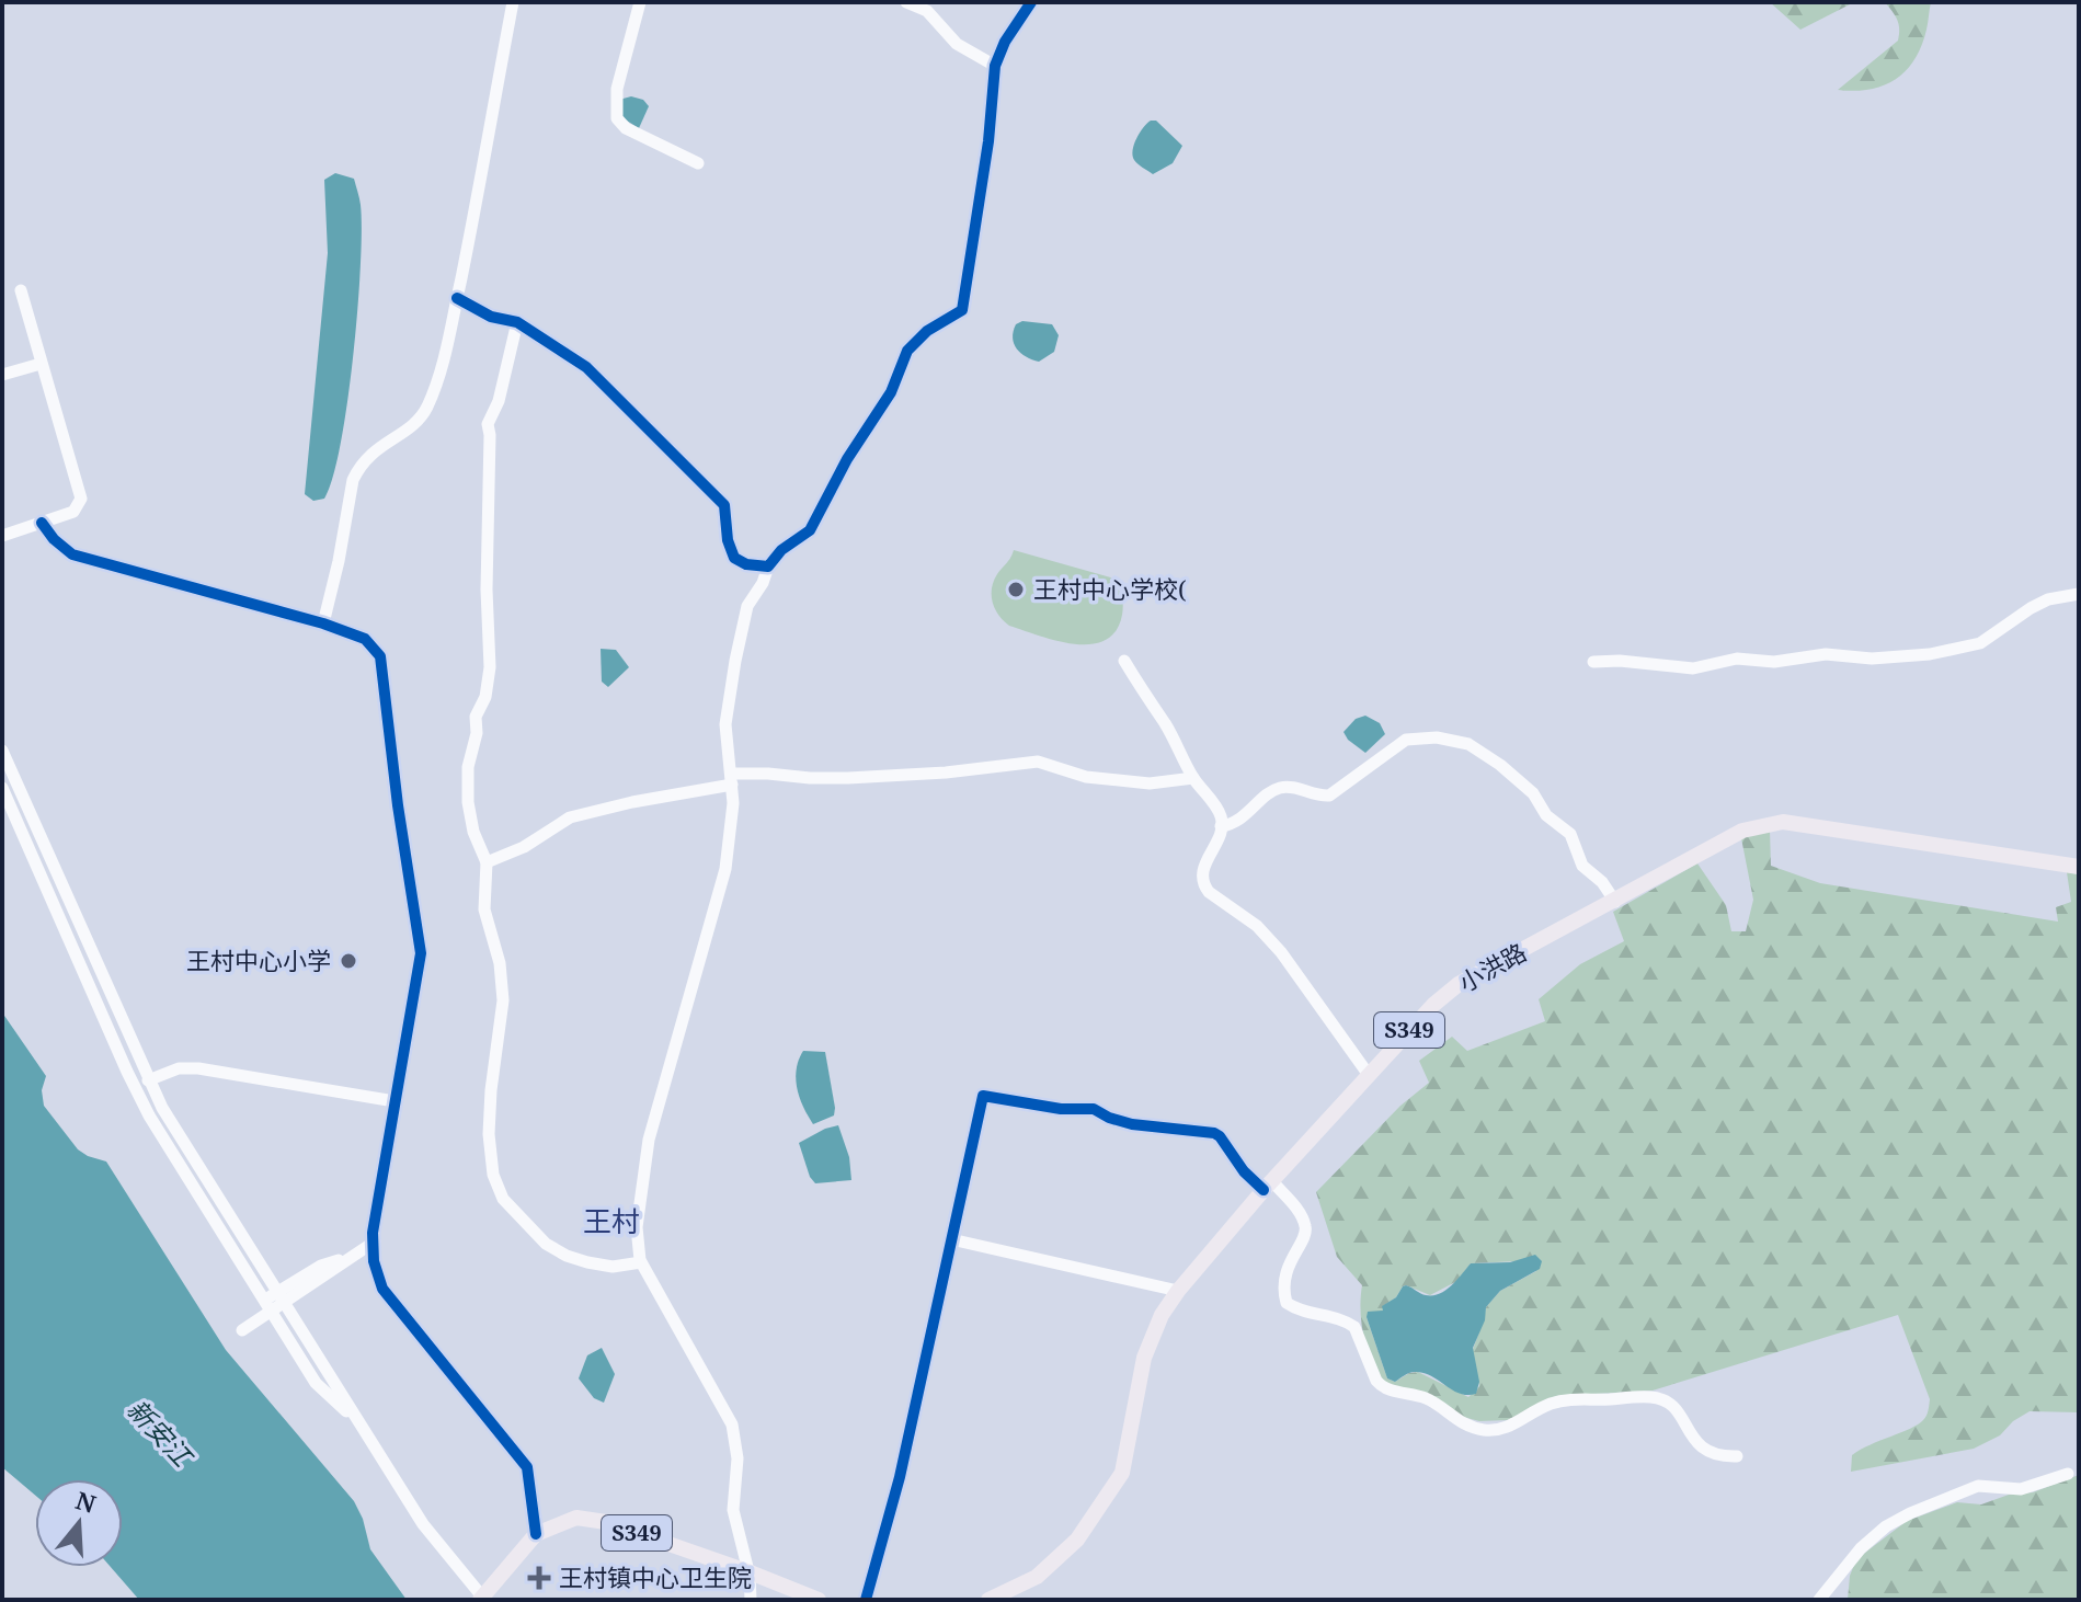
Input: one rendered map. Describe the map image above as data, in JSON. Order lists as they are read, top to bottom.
{
  "streets": {
    "main road": ["小洪路", "S349"]
  },
  "districts": ["王村"],
  "water": ["新安江"],
  "places": {
    "other": ["王村中心学校(", "王村中心小学"],
    "health": ["王村镇中心卫生院"]
  },
  "north": "top"
}
